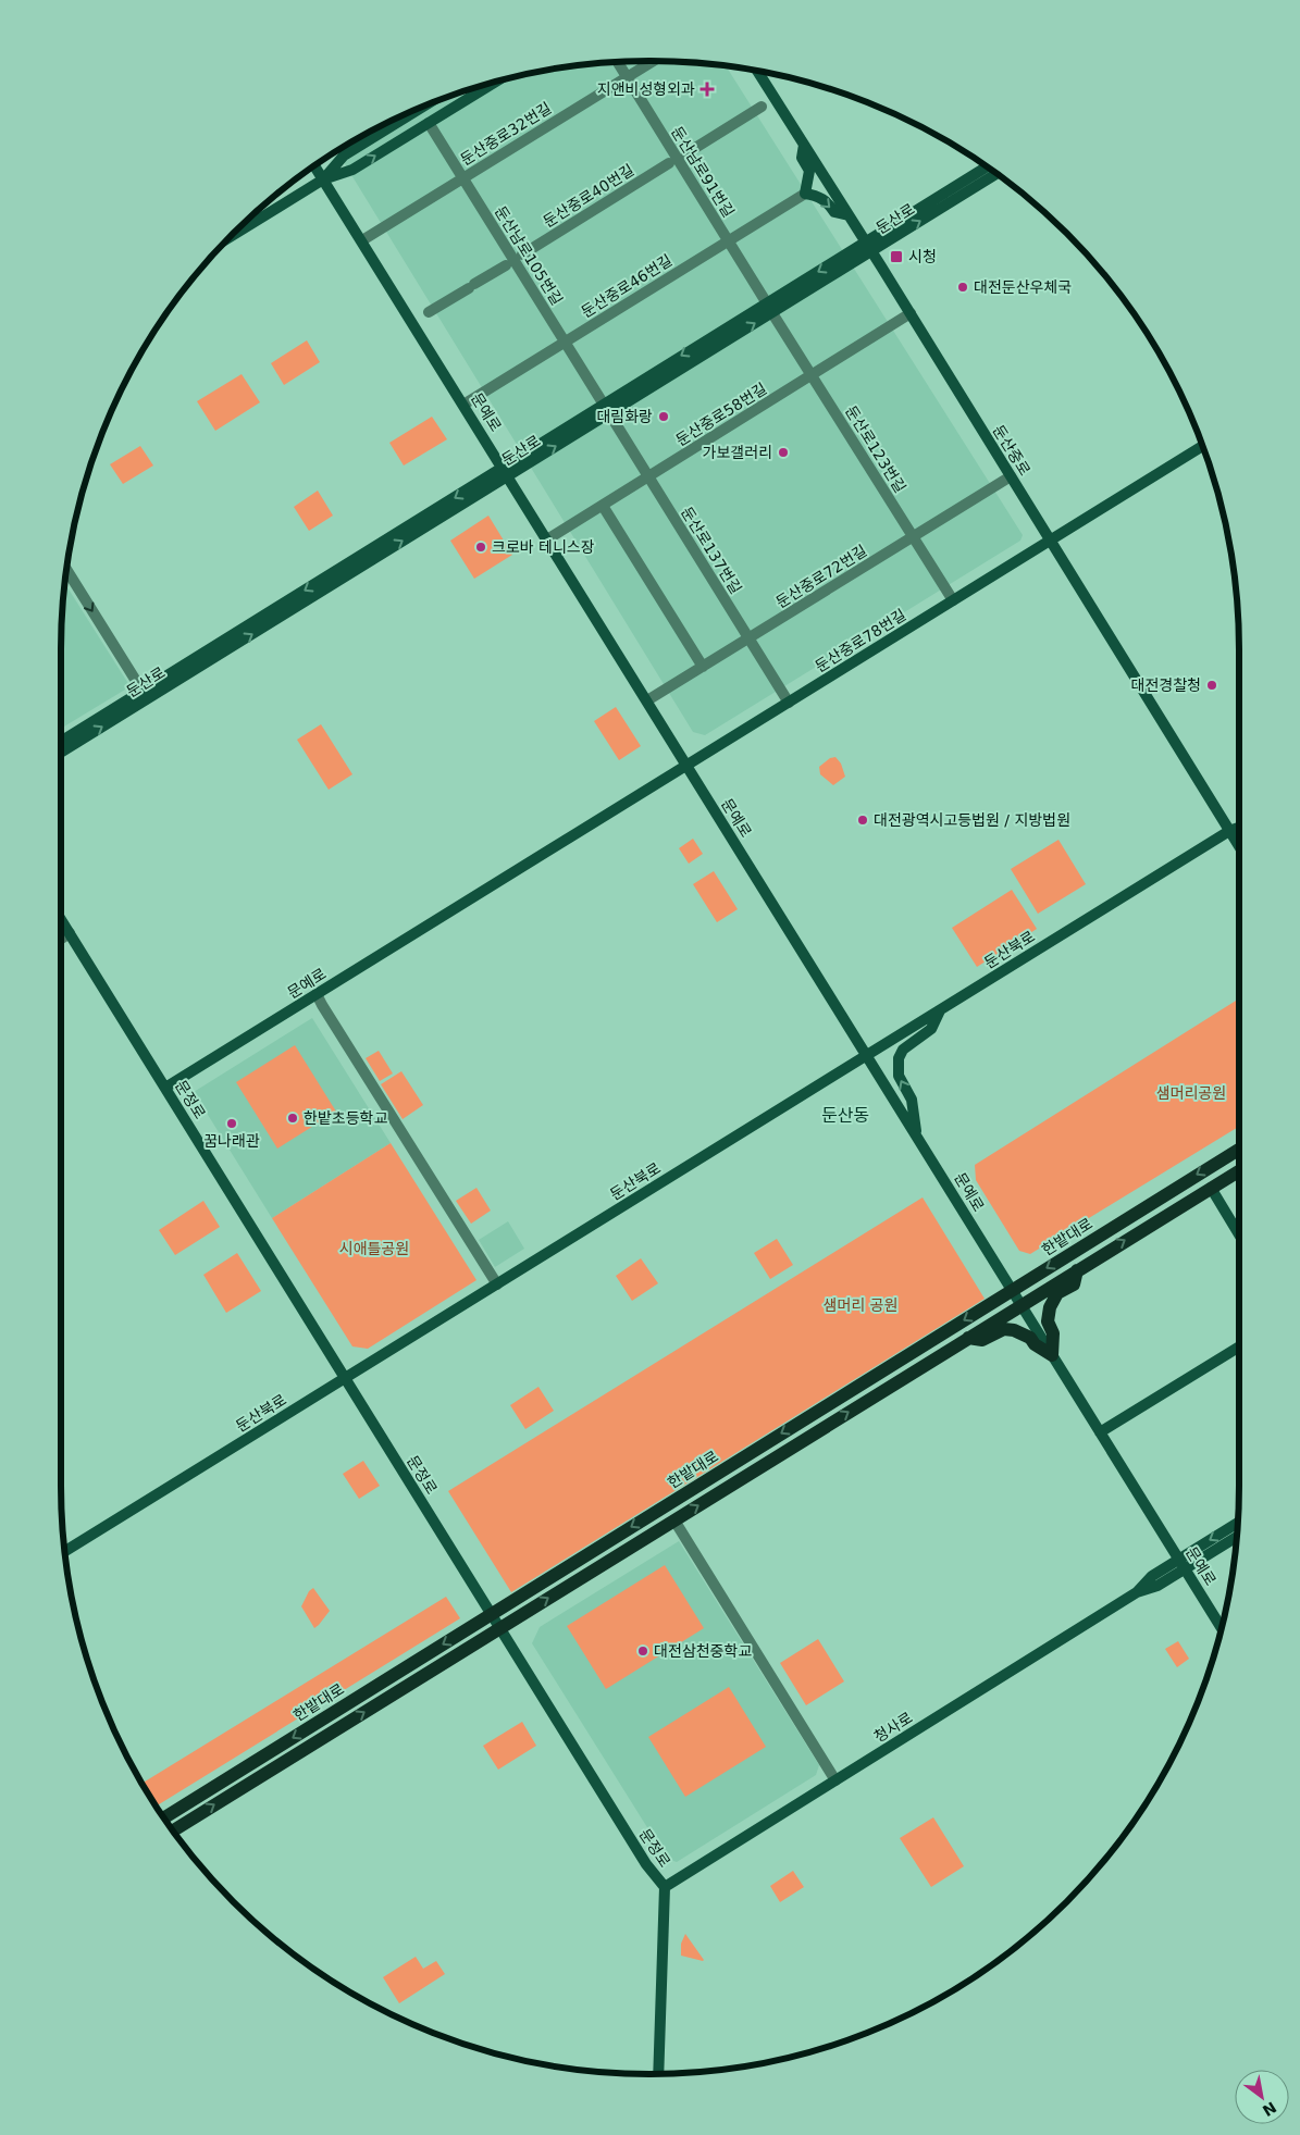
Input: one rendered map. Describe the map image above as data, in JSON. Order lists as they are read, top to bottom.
{
  "streets": {
    "main road": [
      "둔산로",
      "문예로",
      "둔산중로",
      "둔산중로78번길",
      "둔산북로",
      "문정로",
      "한밭대로",
      "청사로"
    ],
    "street": [
      "둔산중로32번길",
      "둔산남로91번길",
      "둔산중로40번길",
      "둔산남로105번길",
      "둔산중로46번길",
      "둔산중로58번길",
      "둔산로123번길",
      "둔산로137번길",
      "둔산중로72번길"
    ]
  },
  "crossings": [
    ["둔산중로32번길", "둔산남로91번길"],
    ["둔산중로32번길", "둔산남로105번길"],
    ["둔산중로32번길", "문예로"],
    ["둔산남로91번길", "둔산로"],
    ["둔산남로91번길", "둔산중로46번길"],
    ["둔산남로91번길", "둔산로123번길"],
    ["둔산로", "둔산남로105번길"],
    ["둔산로", "문예로"],
    ["둔산로", "둔산로123번길"],
    ["둔산로", "둔산중로"],
    ["둔산로", "둔산로137번길"],
    ["둔산남로105번길", "둔산중로46번길"],
    ["둔산남로105번길", "둔산로137번길"],
    ["둔산중로46번길", "문예로"],
    ["문예로", "둔산중로58번길"],
    ["문예로", "둔산중로72번길"],
    ["문예로", "둔산중로78번길"],
    ["문예로", "둔산북로"],
    ["문예로", "문정로"],
    ["문예로", "한밭대로"],
    ["문예로", "청사로"],
    ["둔산중로58번길", "둔산로123번길"],
    ["둔산중로58번길", "둔산중로"],
    ["둔산중로58번길", "둔산로137번길"],
    ["둔산로123번길", "둔산중로72번길"],
    ["둔산로123번길", "둔산중로78번길"],
    ["둔산중로", "둔산중로72번길"],
    ["둔산중로", "둔산중로78번길"],
    ["둔산중로", "둔산북로"],
    ["둔산로137번길", "둔산중로72번길"],
    ["둔산로137번길", "둔산중로78번길"],
    ["둔산북로", "문정로"],
    ["문정로", "한밭대로"],
    ["문정로", "청사로"]
  ],
  "districts": ["둔산동"],
  "parks": ["샘머리공원", "시애틀공원", "샘머리 공원"],
  "places": {
    "health": ["지앤비성형외과"],
    "transit": ["시청"],
    "other": [
      "대전둔산우체국",
      "대림화랑",
      "가보갤러리",
      "크로바 테니스장",
      "대전경찰청",
      "대전광역시고등법원 / 지방법원",
      "한밭초등학교",
      "꿈나래관",
      "대전삼천중학교"
    ]
  },
  "north": "bottom right"
}
